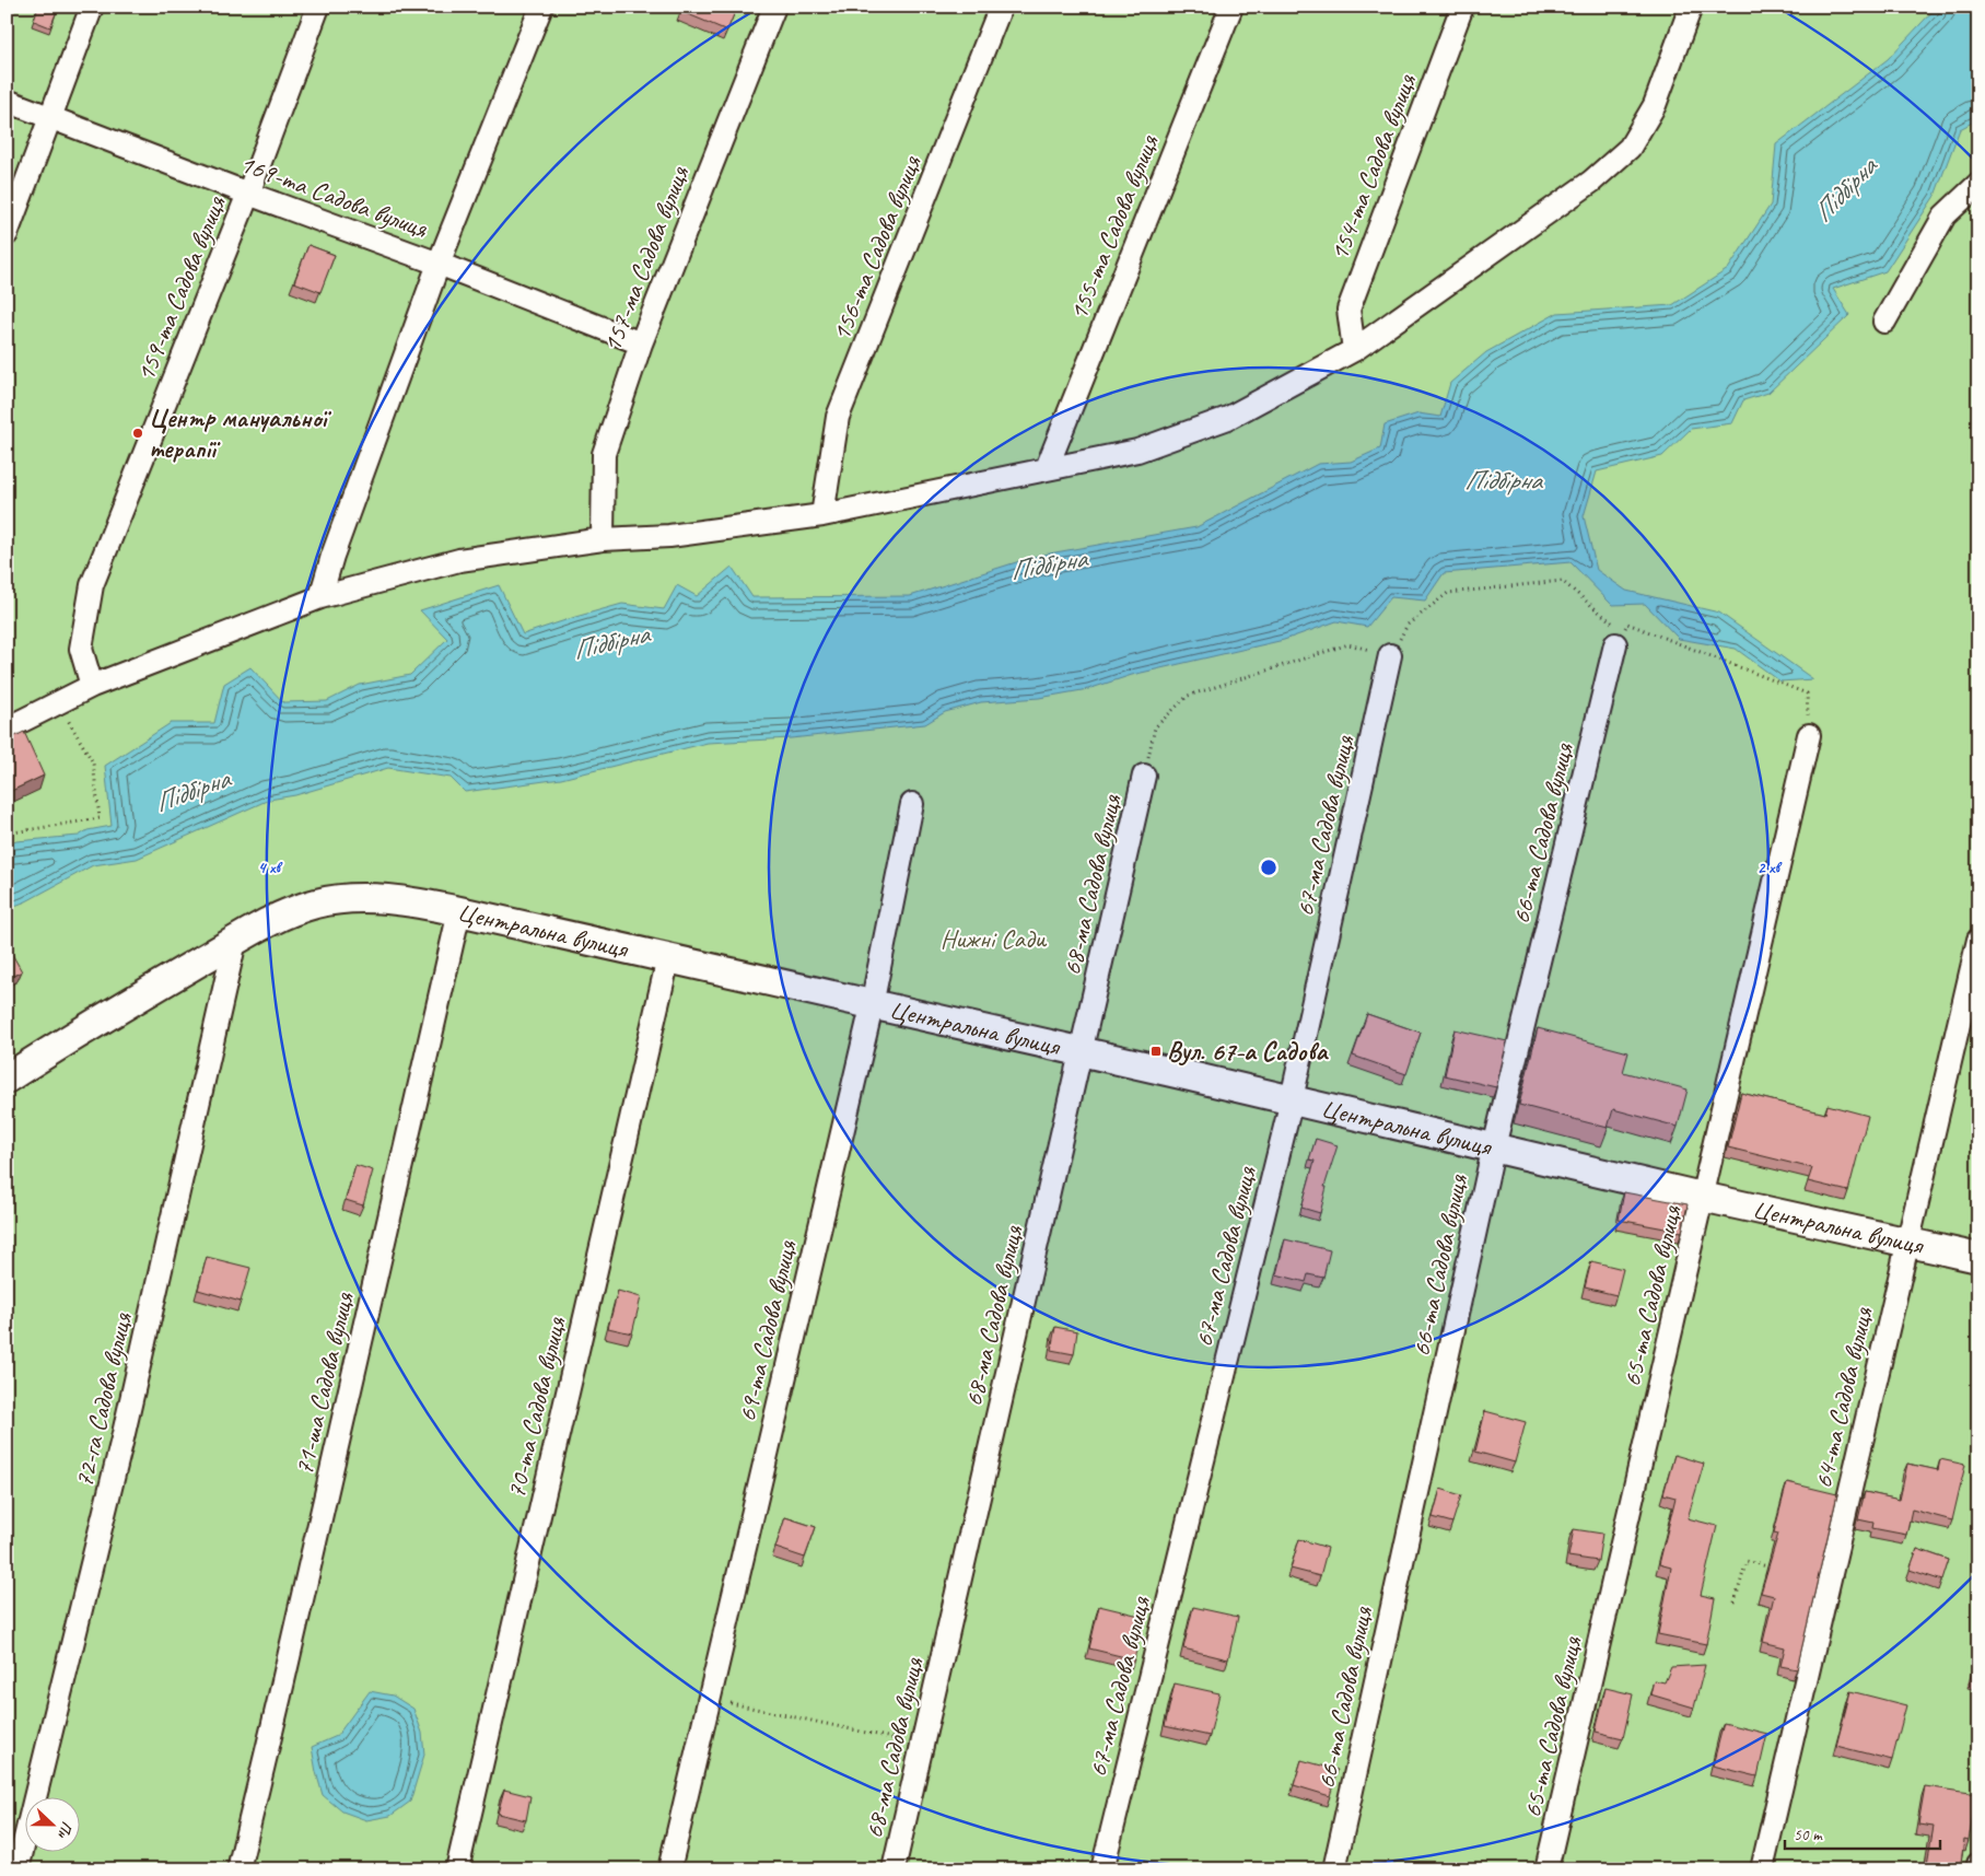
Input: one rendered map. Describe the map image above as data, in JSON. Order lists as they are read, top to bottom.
{
  "streets": {
    "street": [
      "154-та Садова вулиця",
      "169-та Садова вулиця",
      "155-та Садова вулиця",
      "156-та Садова вулиця",
      "157-ма Садова вулиця",
      "159-та Садова вулиця",
      "67-ма Садова вулиця",
      "66-та Садова вулиця",
      "68-ма Садова вулиця",
      "Центральна вулиця",
      "65-та Садова вулиця",
      "69-та Садова вулиця",
      "71-ша Садова вулиця",
      "64-та Садова вулиця",
      "72-га Садова вулиця",
      "70-та Садова вулиця"
    ]
  },
  "crossings": [
    ["169-та Садова вулиця", "157-ма Садова вулиця"],
    ["169-та Садова вулиця", "159-та Садова вулиця"],
    ["67-ма Садова вулиця", "Центральна вулиця"],
    ["66-та Садова вулиця", "Центральна вулиця"],
    ["68-ма Садова вулиця", "Центральна вулиця"],
    ["Центральна вулиця", "65-та Садова вулиця"],
    ["Центральна вулиця", "69-та Садова вулиця"],
    ["Центральна вулиця", "71-ша Садова вулиця"],
    ["Центральна вулиця", "64-та Садова вулиця"],
    ["Центральна вулиця", "72-га Садова вулиця"],
    ["Центральна вулиця", "70-та Садова вулиця"]
  ],
  "water": ["Підбірна"],
  "parks": ["Нижні Сади"],
  "places": {
    "other": ["Центр мануальної терапії"],
    "transit": ["Вул. 67-а Садова"]
  },
  "scale_bar": "50 m",
  "north": "right",
  "rings": ["2 хв", "4 хв"]
}
